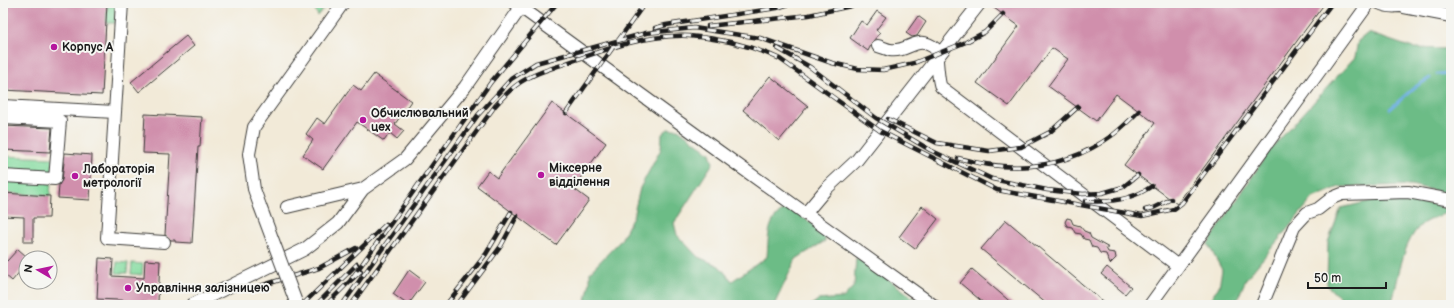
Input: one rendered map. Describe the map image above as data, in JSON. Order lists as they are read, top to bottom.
{
  "places": [
    "Корпус А",
    "Обчислювальний цех",
    "Міксерне відділення",
    "Лабораторія метрології",
    "Управління залізницею"
  ],
  "scale_bar": "50 m",
  "north": "left"
}
